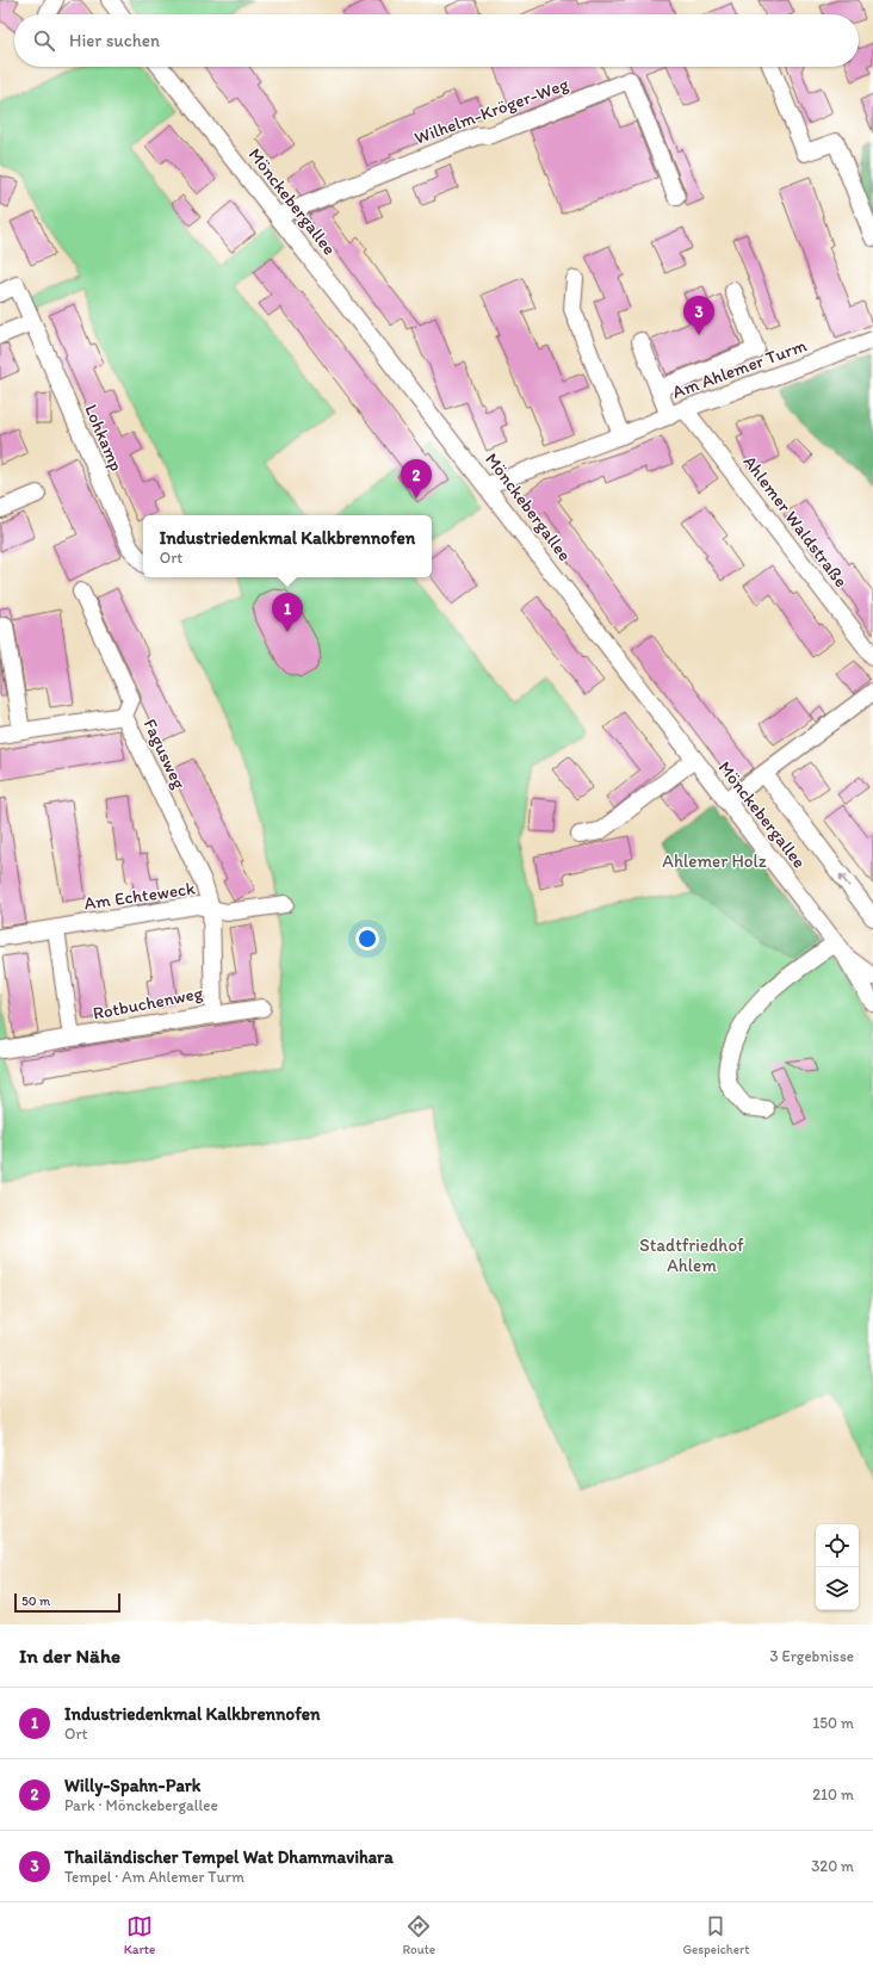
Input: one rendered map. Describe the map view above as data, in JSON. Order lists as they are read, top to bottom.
{
  "streets": {
    "street": [
      "Wilhelm-Kröger-Weg",
      "Mönckebergallee",
      "Am Ahlemer Turm",
      "Lohkamp",
      "Ahlemer Waldstraße",
      "Fagusweg",
      "Am Echteweck",
      "Rotbuchenweg"
    ]
  },
  "crossings": [
    ["Wilhelm-Kröger-Weg", "Mönckebergallee"],
    ["Mönckebergallee", "Am Ahlemer Turm"],
    ["Am Ahlemer Turm", "Ahlemer Waldstraße"],
    ["Fagusweg", "Am Echteweck"],
    ["Fagusweg", "Rotbuchenweg"],
    ["Am Echteweck", "Rotbuchenweg"]
  ],
  "parks": ["Ahlemer Holz", "Stadtfriedhof Ahlem"],
  "scale_bar": "50 m",
  "page": {
    "search": "Hier suchen",
    "pins": ["3", "2", "1"],
    "popup": ["Industriedenkmal Kalkbrennofen", "Ort"],
    "scale": "50 m",
    "heading": ["In der Nähe", "3 Ergebnisse"],
    "list": [
      {
        "mark": "1",
        "name": "Industriedenkmal Kalkbrennofen",
        "note": "Ort",
        "value": "150 m"
      },
      {
        "mark": "2",
        "name": "Willy-Spahn-Park",
        "note": "Park · Mönckebergallee",
        "value": "210 m"
      },
      {
        "mark": "3",
        "name": "Thailändischer Tempel Wat Dhammavihara",
        "note": "Tempel · Am Ahlemer Turm",
        "value": "320 m"
      }
    ],
    "nav": ["Karte", "Route", "Gespeichert"]
  }
}
